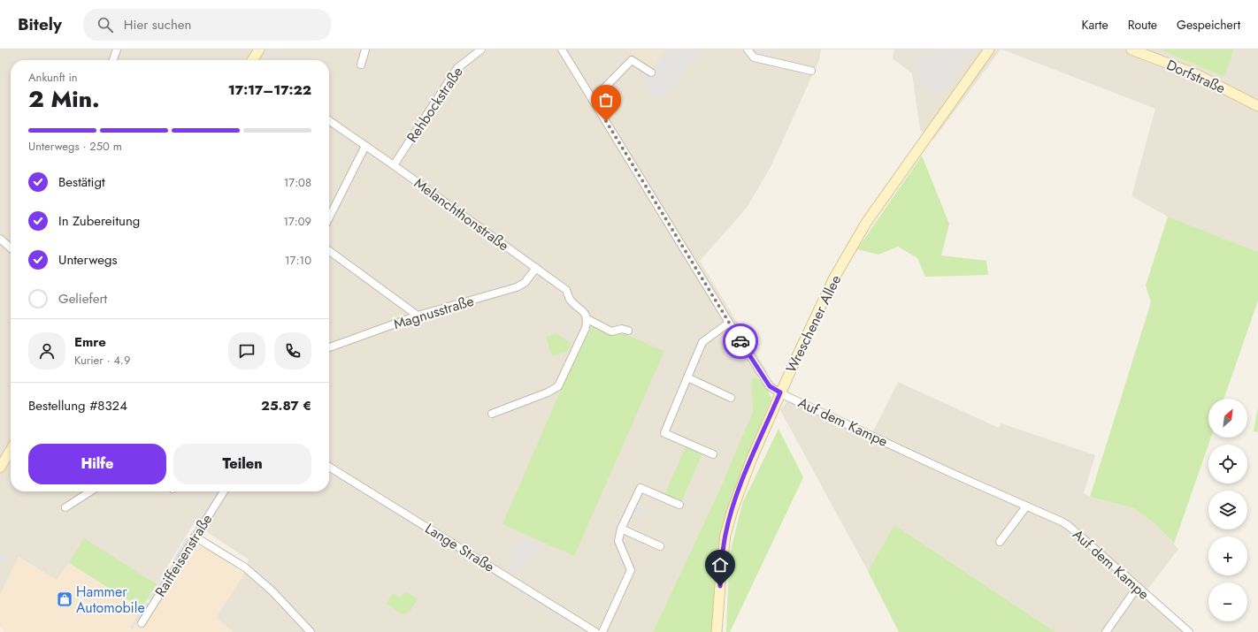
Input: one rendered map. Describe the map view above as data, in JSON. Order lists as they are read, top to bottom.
{
  "streets": {
    "street": [
      "Dorfstraße",
      "Rehbockstraße",
      "Melanchthonstraße",
      "Magnusstraße",
      "Wreschener Allee",
      "Auf dem Kampe",
      "Lange Straße",
      "Raiffeisenstraße"
    ]
  },
  "crossings": [
    ["Rehbockstraße", "Melanchthonstraße"],
    ["Melanchthonstraße", "Magnusstraße"],
    ["Wreschener Allee", "Auf dem Kampe"]
  ],
  "places": {
    "shop": ["Hammer Automobile"]
  },
  "north": "top right",
  "page": {
    "header": "Bitely",
    "search": "Hier suchen",
    "nav": ["Karte", "Route", "Gespeichert"],
    "heading": ["2 Min.", "Ankunft in", "17:17–17:22"],
    "panel": [
      "Emre",
      "Kurier · 4.9",
      "Bestellung #8324",
      "25.87 €"
    ],
    "bar": "Unterwegs · 250 m",
    "list": [
      ["Bestätigt", "17:08"],
      ["In Zubereitung", "17:09"],
      ["Unterwegs", "17:10"],
      "Geliefert"
    ],
    "map_buttons": ["+", "−"],
    "buttons": ["Hilfe", "Teilen"]
  }
}
